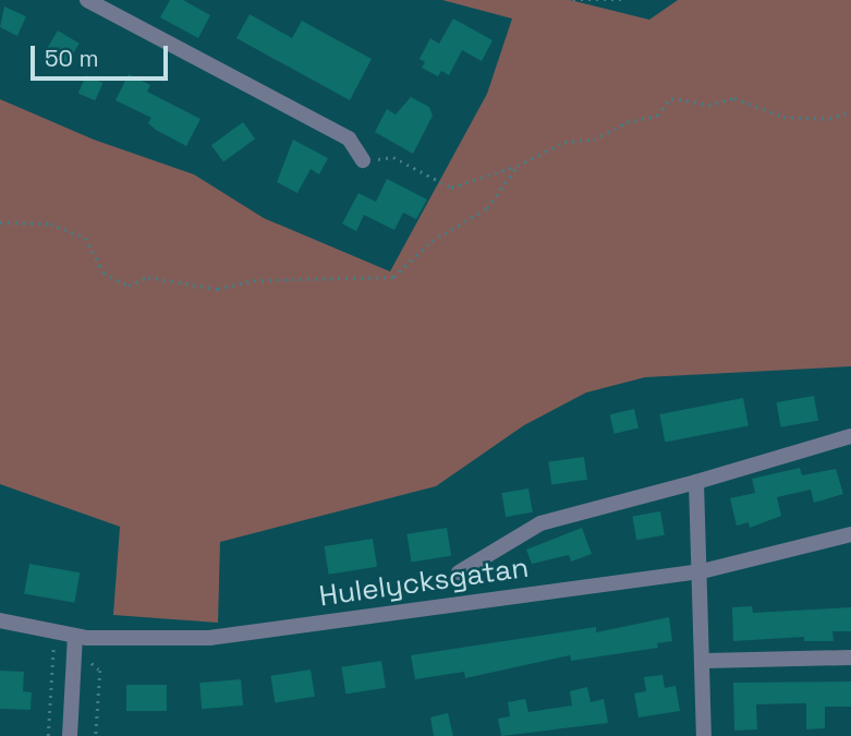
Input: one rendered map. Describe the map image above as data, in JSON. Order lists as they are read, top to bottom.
{
  "streets": {
    "street": ["Hulelycksgatan"]
  },
  "scale_bar": "50 m"
}
